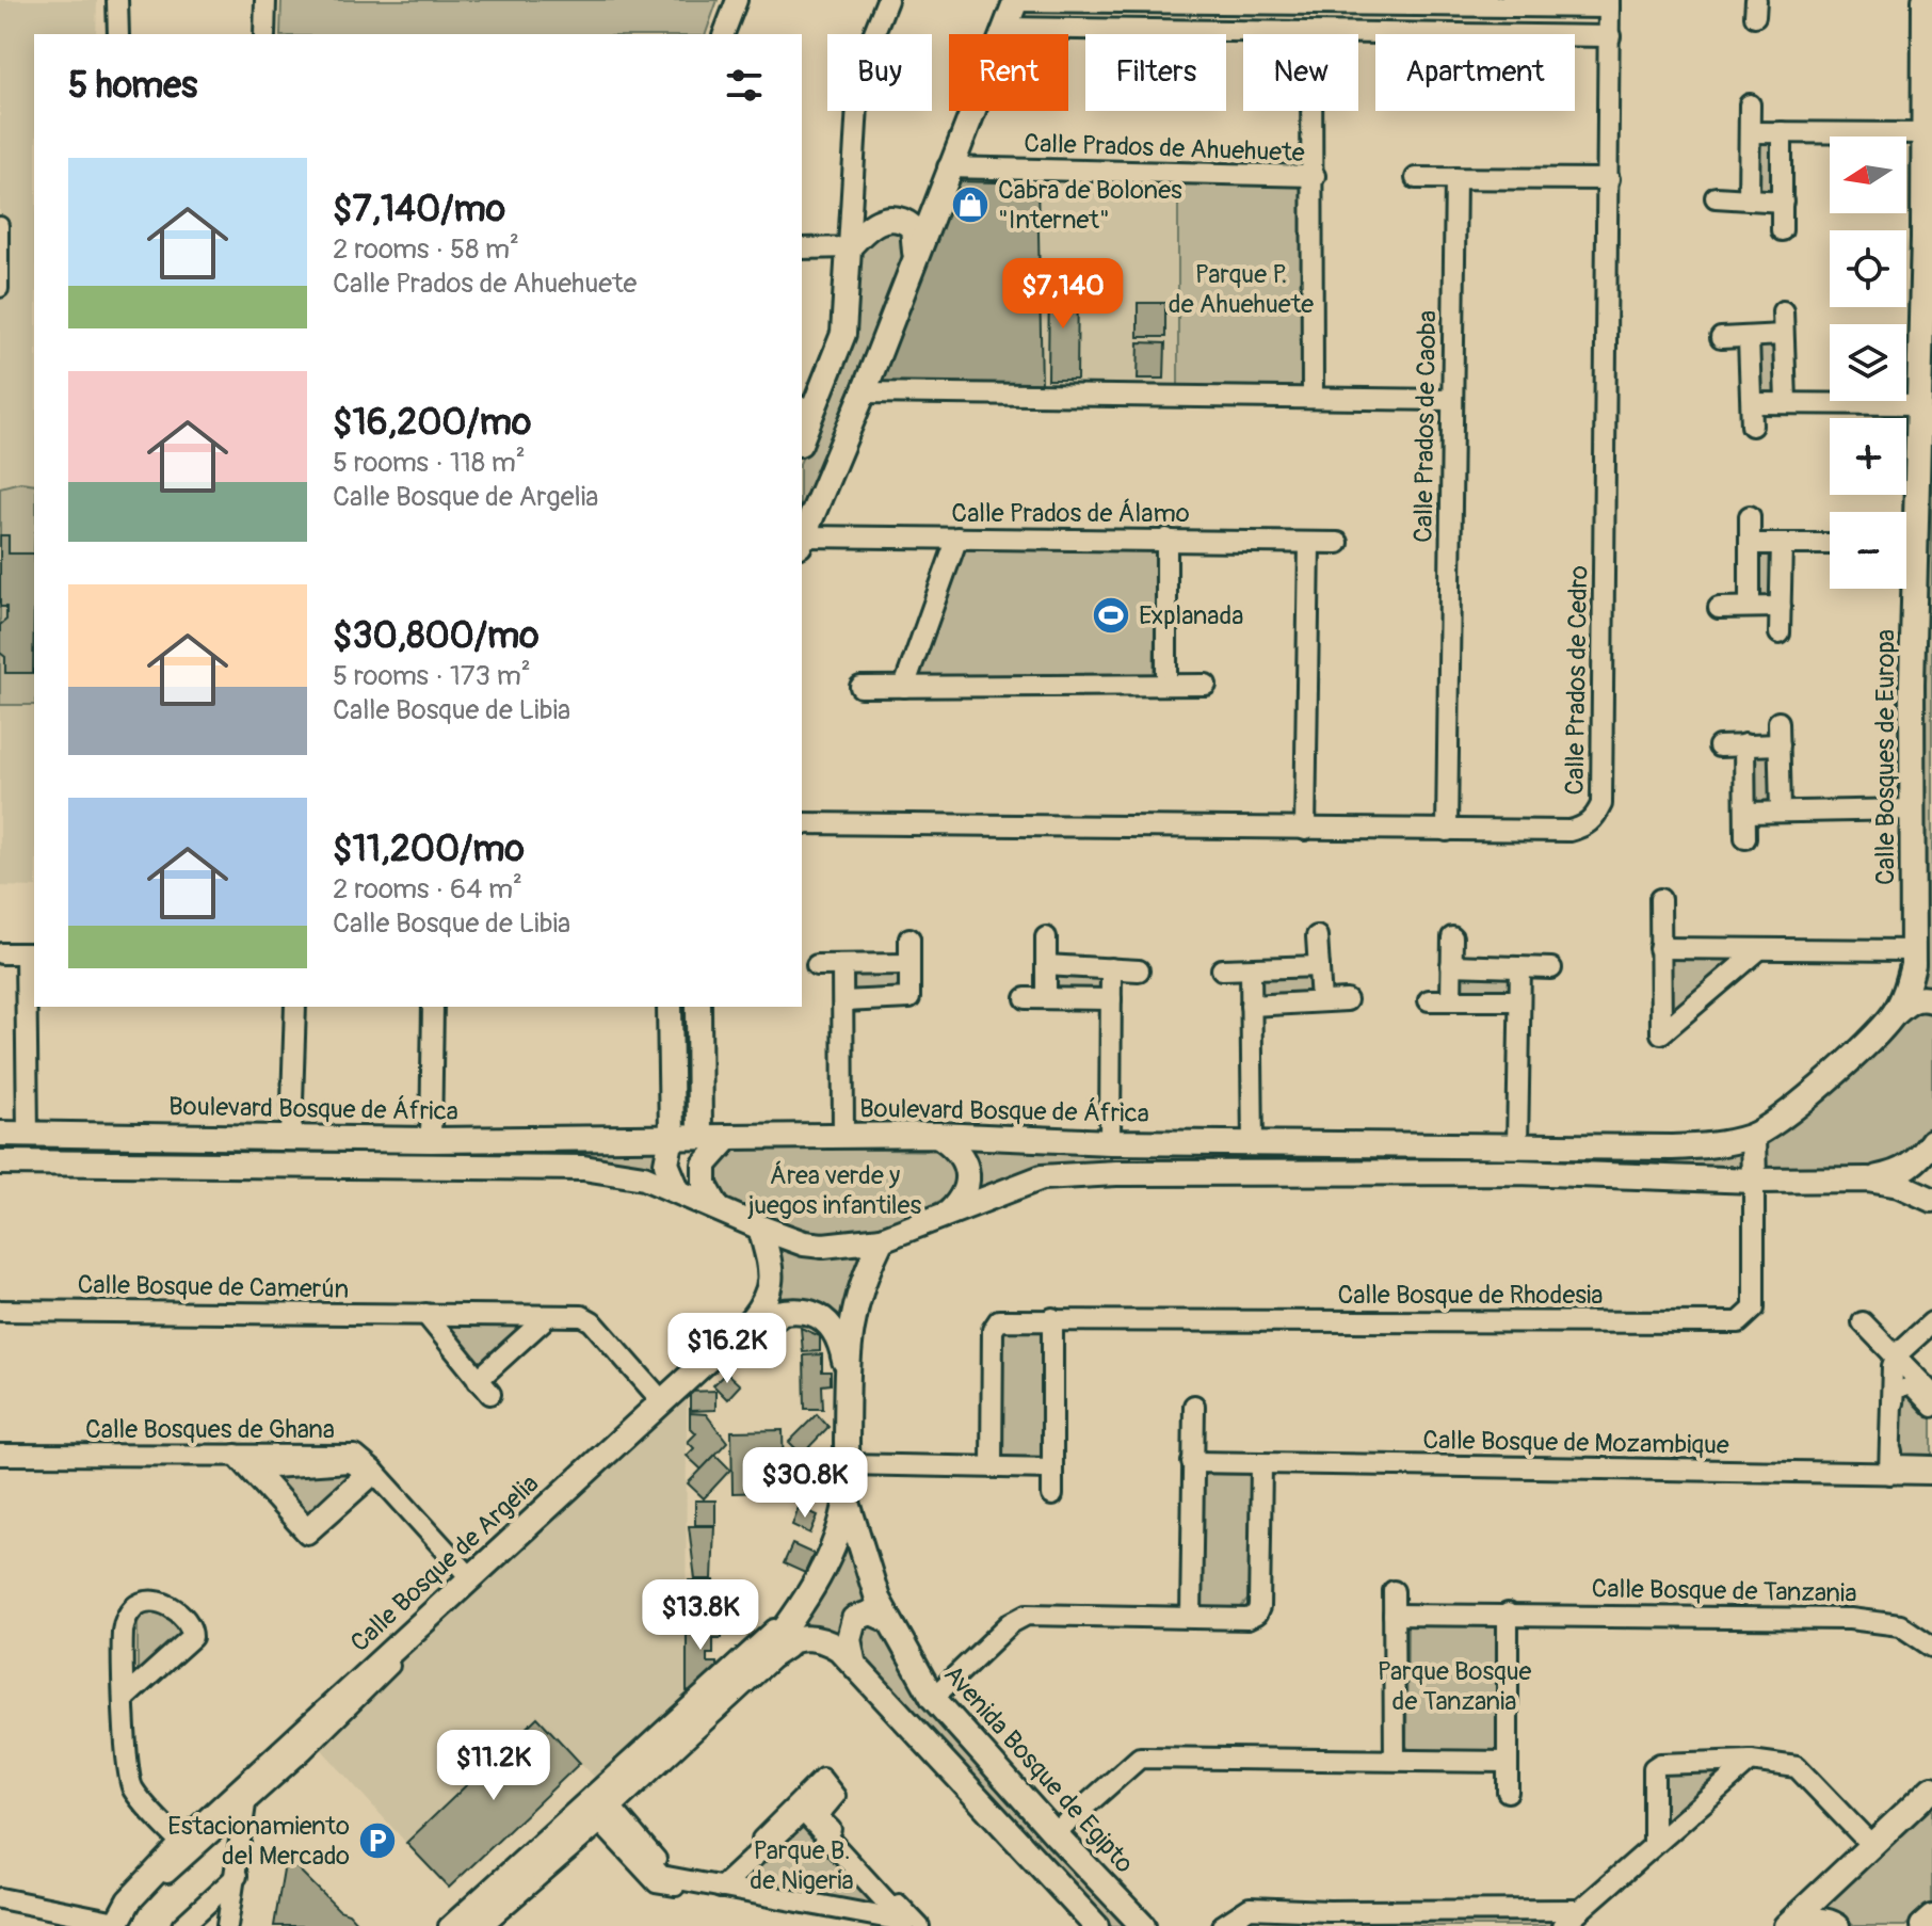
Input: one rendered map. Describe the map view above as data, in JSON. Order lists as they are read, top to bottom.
{
  "streets": {
    "street": [
      "Calle Prados de Ahuehuete",
      "Calle Prados de Caoba",
      "Calle Prados de Álamo",
      "Calle Prados de Cedro",
      "Calle Bosques de Europa",
      "Boulevard Bosque de África",
      "Calle Bosque de Camerún",
      "Calle Bosque de Rhodesia",
      "Calle Bosques de Ghana",
      "Calle Bosque de Mozambique",
      "Calle Bosque de Argelia",
      "Calle Bosque de Tanzania",
      "Avenida Bosque de Egipto"
    ]
  },
  "crossings": [
    ["Calle Prados de Caoba", "Calle Prados de Cedro"],
    ["Calle Bosques de Europa", "Boulevard Bosque de África"],
    ["Calle Bosque de Camerún", "Calle Bosque de Argelia"],
    ["Calle Bosques de Ghana", "Calle Bosque de Argelia"]
  ],
  "parks": [
    "Parque P. de Ahuehuete",
    "Área verde y juegos infantiles",
    "Parque Bosque de Tanzania",
    "Parque B. de Nigeria"
  ],
  "places": {
    "shop": ["Cabra de Bolones \"Internet\""],
    "sports": ["Explanada"],
    "parking": ["Estacionamiento del Mercado"]
  },
  "north": "left",
  "page": {
    "chip": [
      "Buy",
      "Rent",
      "Filters",
      "New",
      "Apartment"
    ],
    "heading": "5 homes",
    "map_buttons": ["+", "−"],
    "list": [
      {
        "name": "$7,140/mo",
        "note": "2 rooms · 58 m² · Calle Prados de Ahuehuete"
      },
      {
        "name": "$16,200/mo",
        "note": "5 rooms · 118 m² · Calle Bosque de Argelia"
      },
      {
        "name": "$30,800/mo",
        "note": "5 rooms · 173 m² · Calle Bosque de Libia"
      },
      {
        "name": "$11,200/mo",
        "note": "2 rooms · 64 m² · Calle Bosque de Libia"
      }
    ],
    "price": [
      "$7,140",
      "$16.2K",
      "$30.8K",
      "$13.8K",
      "$11.2K"
    ]
  }
}
